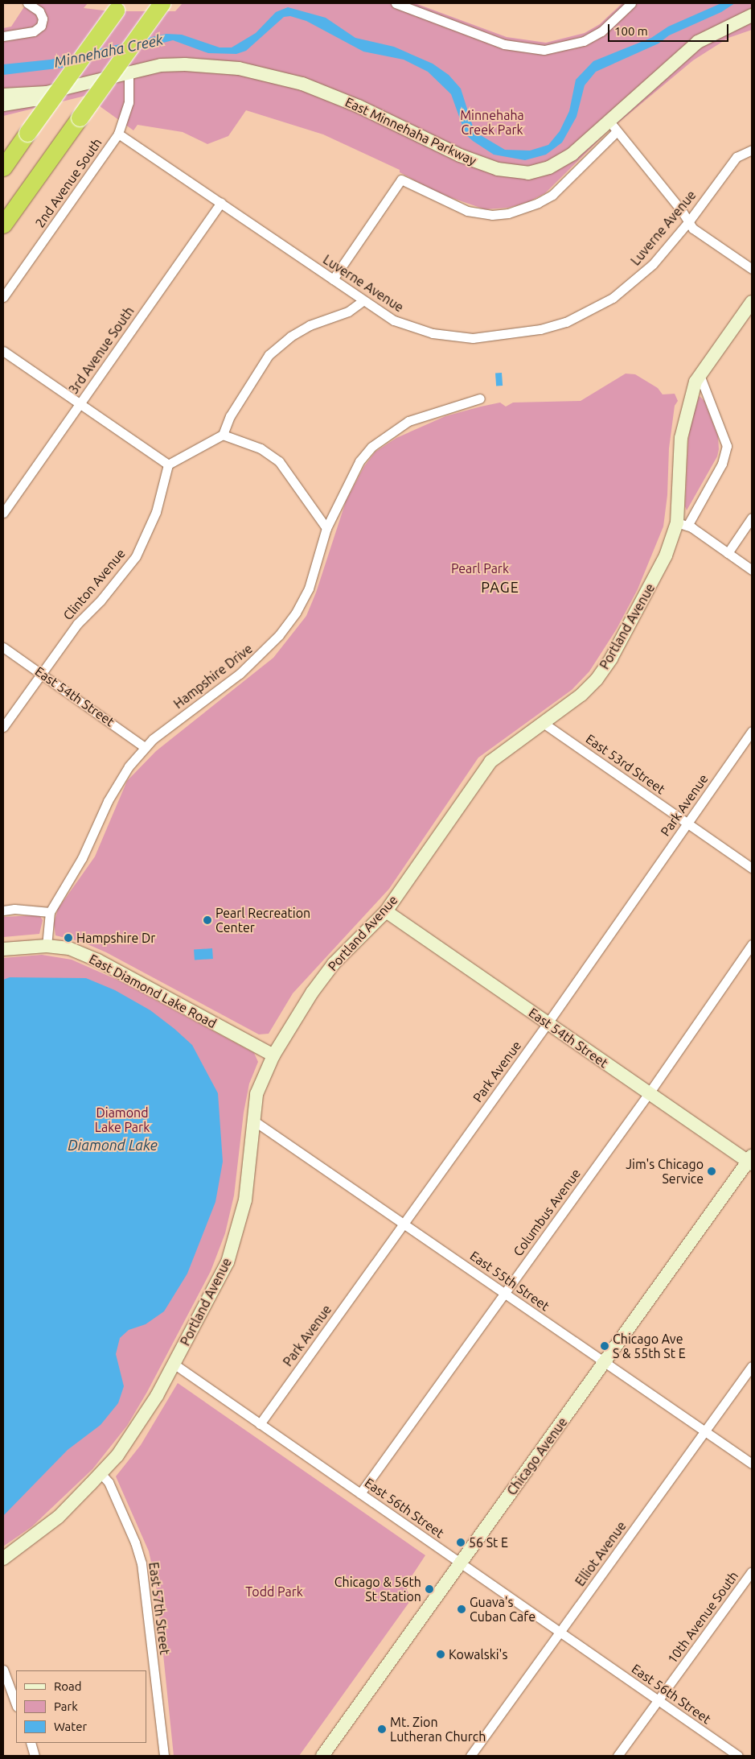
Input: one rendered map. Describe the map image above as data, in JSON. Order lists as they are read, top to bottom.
{
  "streets": {
    "street": [
      "East Minnehaha Parkway",
      "2nd Avenue South",
      "Luverne Avenue",
      "3rd Avenue South",
      "Clinton Avenue",
      "Portland Avenue",
      "Hampshire Drive",
      "East 54th Street",
      "East 53rd Street",
      "Park Avenue",
      "East Diamond Lake Road",
      "Columbus Avenue",
      "East 55th Street",
      "Chicago Avenue",
      "East 56th Street",
      "Elliot Avenue",
      "East 57th Street",
      "10th Avenue South"
    ]
  },
  "crossings": [
    ["East Minnehaha Parkway", "2nd Avenue South"],
    ["2nd Avenue South", "Luverne Avenue"],
    ["Luverne Avenue", "3rd Avenue South"],
    ["Clinton Avenue", "East 54th Street"],
    ["Portland Avenue", "East 54th Street"],
    ["Portland Avenue", "East 53rd Street"],
    ["Portland Avenue", "East Diamond Lake Road"],
    ["Portland Avenue", "East 55th Street"],
    ["Portland Avenue", "East 56th Street"],
    ["Portland Avenue", "East 57th Street"],
    ["Hampshire Drive", "East 54th Street"],
    ["Hampshire Drive", "East Diamond Lake Road"],
    ["East 54th Street", "Park Avenue"],
    ["East 54th Street", "Columbus Avenue"],
    ["East 54th Street", "Chicago Avenue"],
    ["East 53rd Street", "Park Avenue"],
    ["Park Avenue", "East 55th Street"],
    ["Park Avenue", "East 56th Street"],
    ["Columbus Avenue", "East 55th Street"],
    ["Columbus Avenue", "East 56th Street"],
    ["East 55th Street", "Chicago Avenue"],
    ["East 55th Street", "Elliot Avenue"],
    ["Chicago Avenue", "East 56th Street"],
    ["East 56th Street", "Elliot Avenue"],
    ["East 56th Street", "10th Avenue South"]
  ],
  "districts": ["PAGE"],
  "water": ["Minnehaha Creek", "Diamond Lake"],
  "parks": [
    "Minnehaha Creek Park",
    "Pearl Park",
    "Diamond Lake Park",
    "Todd Park"
  ],
  "places": [
    "Pearl Recreation Center",
    "Hampshire Dr",
    "Jim's Chicago Service",
    "Chicago Ave S & 55th St E",
    "56 St E",
    "Chicago & 56th St Station",
    "Guava's Cuban Cafe",
    "Kowalski's",
    "Mt. Zion Lutheran Church"
  ],
  "legend": ["Road", "Park", "Water"],
  "scale_bar": "100 m"
}
